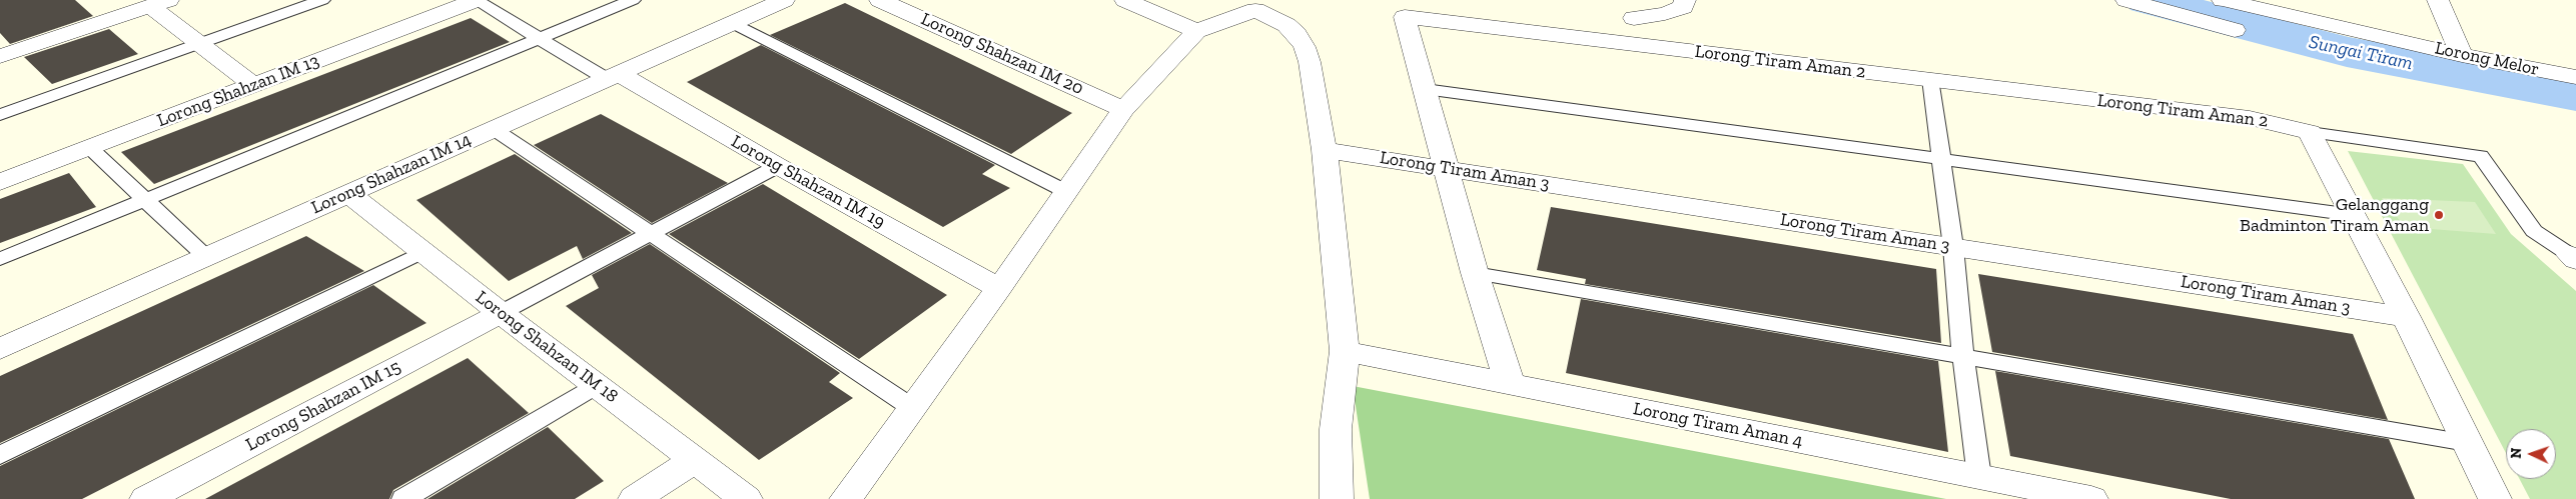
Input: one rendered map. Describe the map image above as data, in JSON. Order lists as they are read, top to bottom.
{
  "streets": {
    "street": [
      "Lorong Shahzan IM 20",
      "Lorong Melor",
      "Lorong Tiram Aman 2",
      "Lorong Shahzan IM 13",
      "Lorong Tiram Aman 3",
      "Lorong Shahzan IM 14",
      "Lorong Shahzan IM 19",
      "Lorong Shahzan IM 18",
      "Lorong Shahzan IM 15",
      "Lorong Tiram Aman 4"
    ]
  },
  "crossings": [
    ["Lorong Tiram Aman 2", "Lorong Tiram Aman 3"],
    ["Lorong Tiram Aman 2", "Lorong Tiram Aman 4"],
    ["Lorong Shahzan IM 14", "Lorong Shahzan IM 19"],
    ["Lorong Shahzan IM 14", "Lorong Shahzan IM 18"],
    ["Lorong Shahzan IM 18", "Lorong Shahzan IM 15"]
  ],
  "water": ["Sungai Tiram"],
  "places": ["Gelanggang Badminton Tiram Aman"],
  "north": "left"
}
